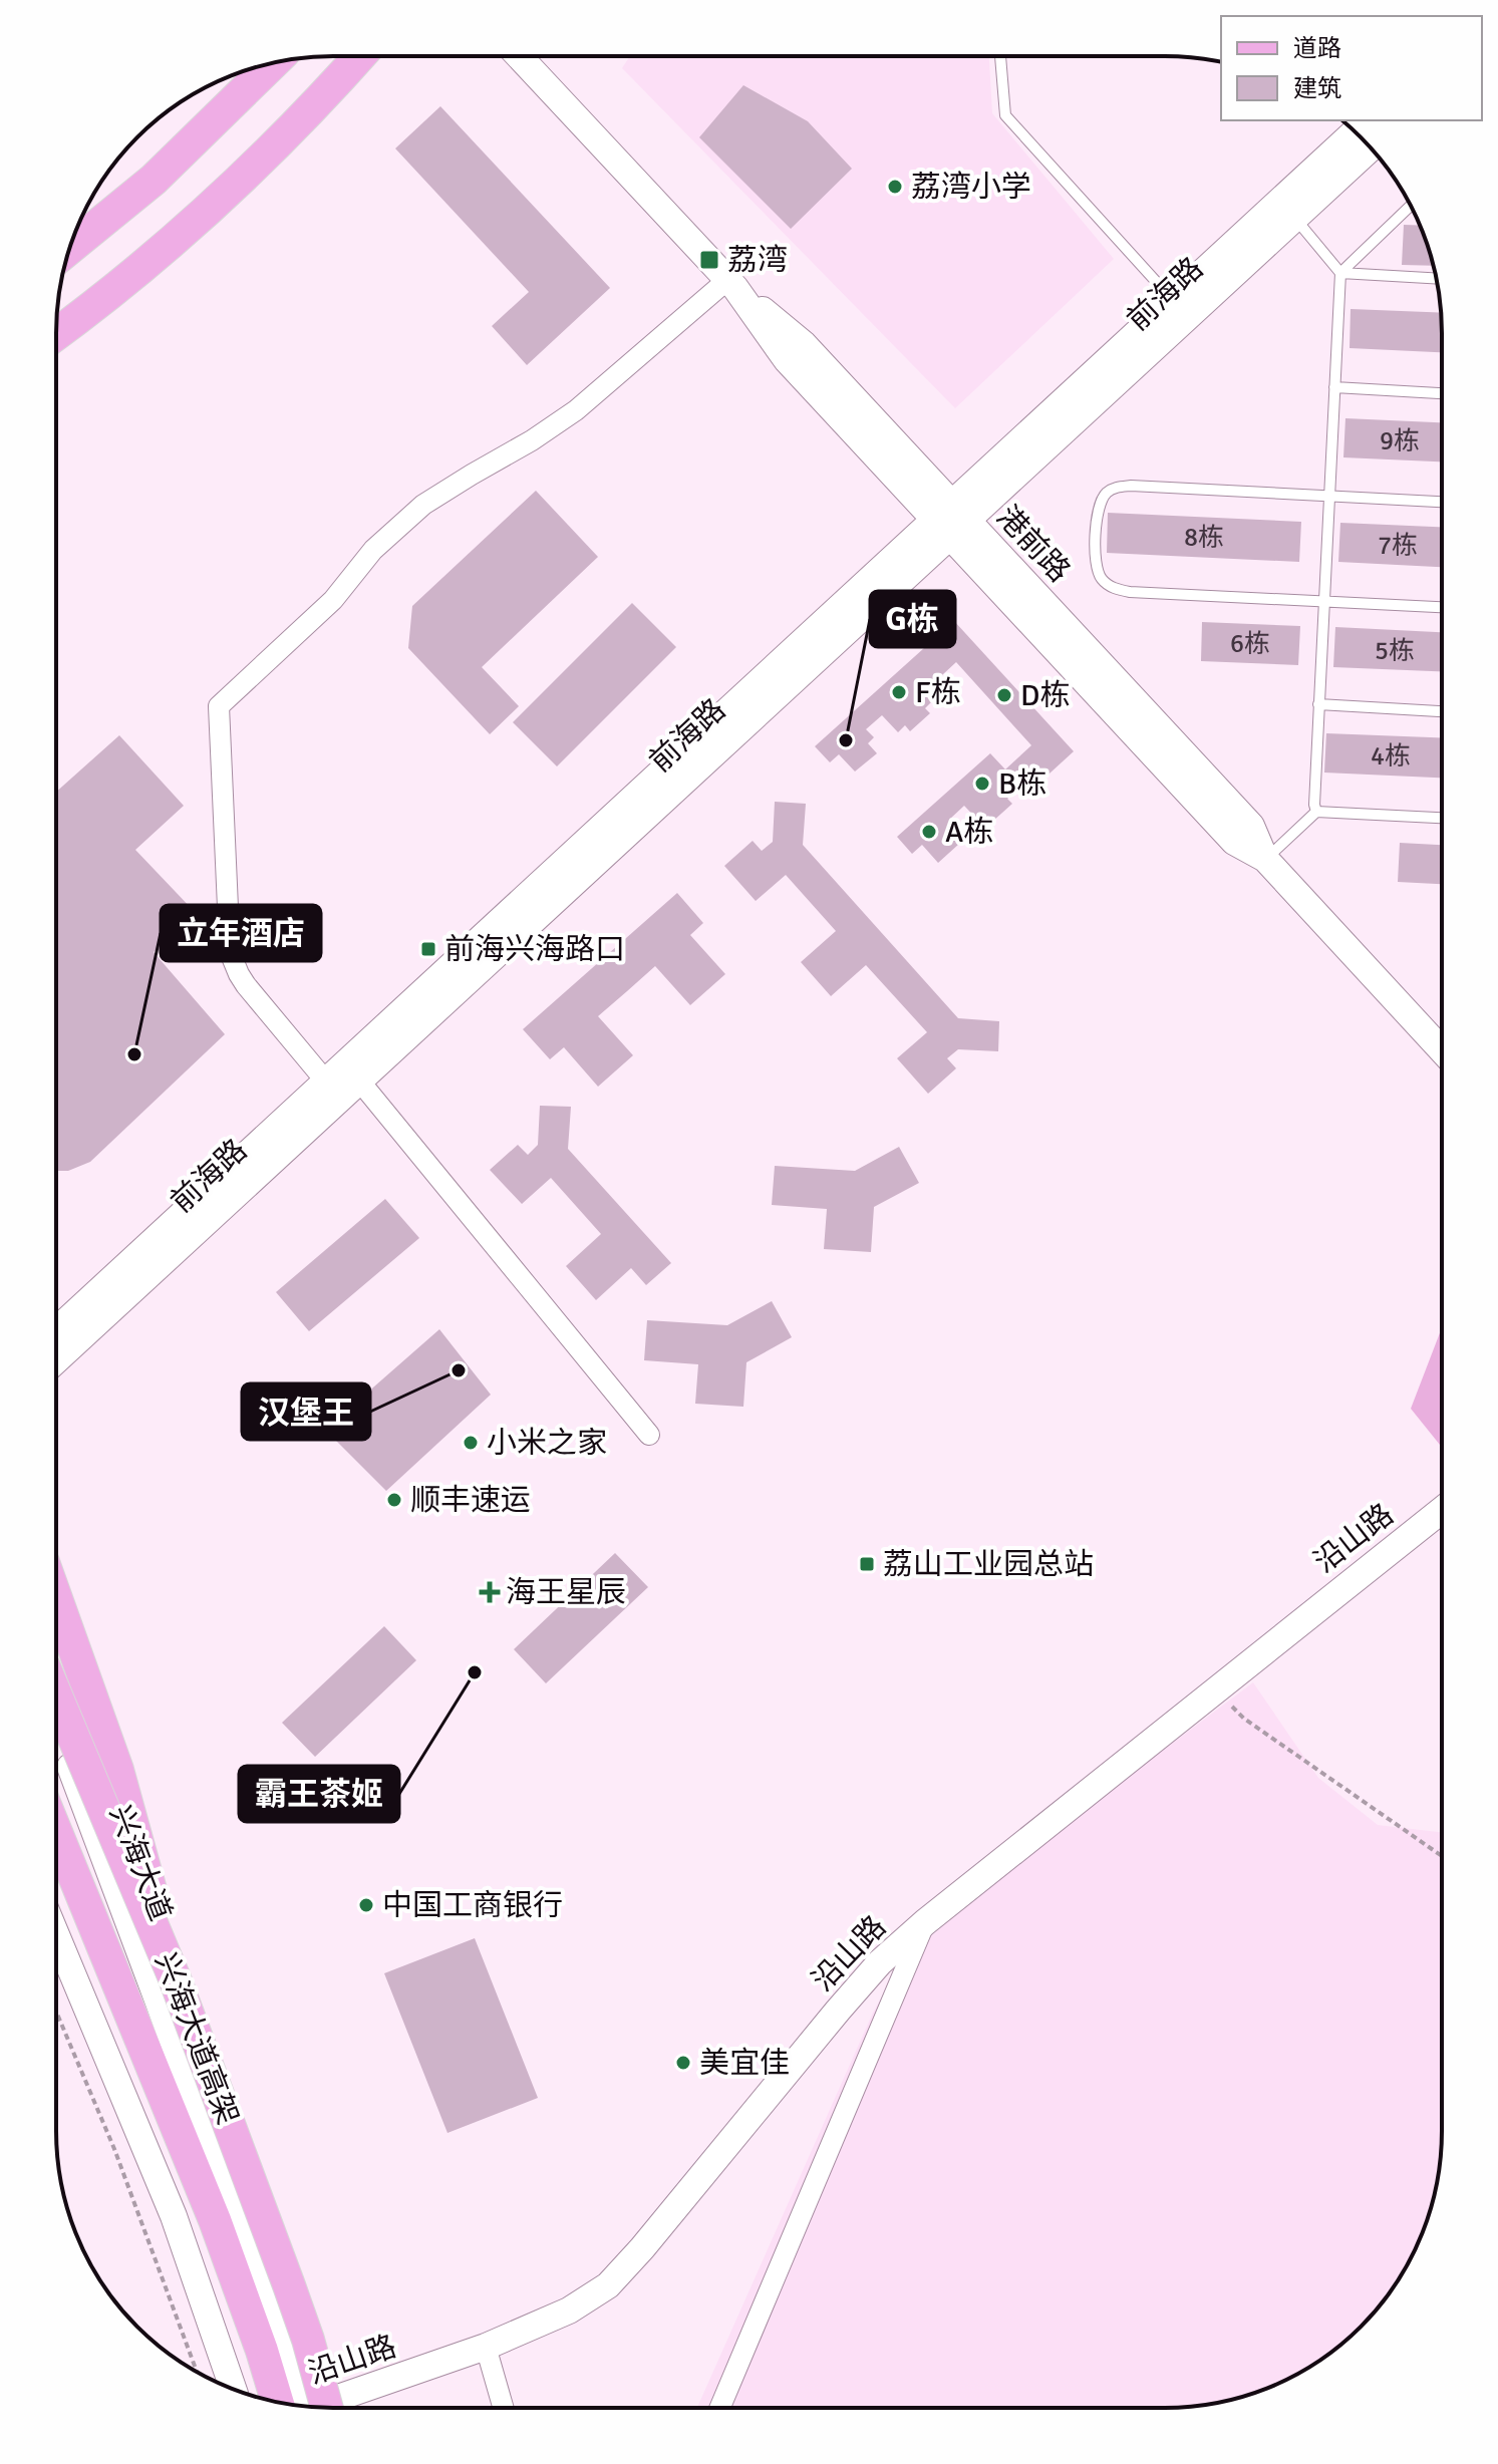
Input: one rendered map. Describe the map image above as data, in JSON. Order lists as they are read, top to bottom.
{
  "streets": {
    "main road": ["兴海大道高架"],
    "street": [
      "前海路",
      "港前路",
      "沿山路",
      "兴海大道"
    ]
  },
  "crossings": [
    ["前海路", "港前路"]
  ],
  "places": {
    "other": [
      "荔湾小学",
      "F栋",
      "D栋",
      "G栋",
      "B栋",
      "A栋",
      "立年酒店",
      "汉堡王",
      "小米之家",
      "顺丰速运",
      "霸王茶姬",
      "中国工商银行",
      "美宜佳"
    ],
    "transit": ["荔湾", "前海兴海路口", "荔山工业园总站"],
    "health": ["海王星辰"]
  },
  "house_numbers": [
    "9栋",
    "8栋",
    "7栋",
    "6栋",
    "5栋",
    "4栋"
  ],
  "legend": ["道路", "建筑"]
}
